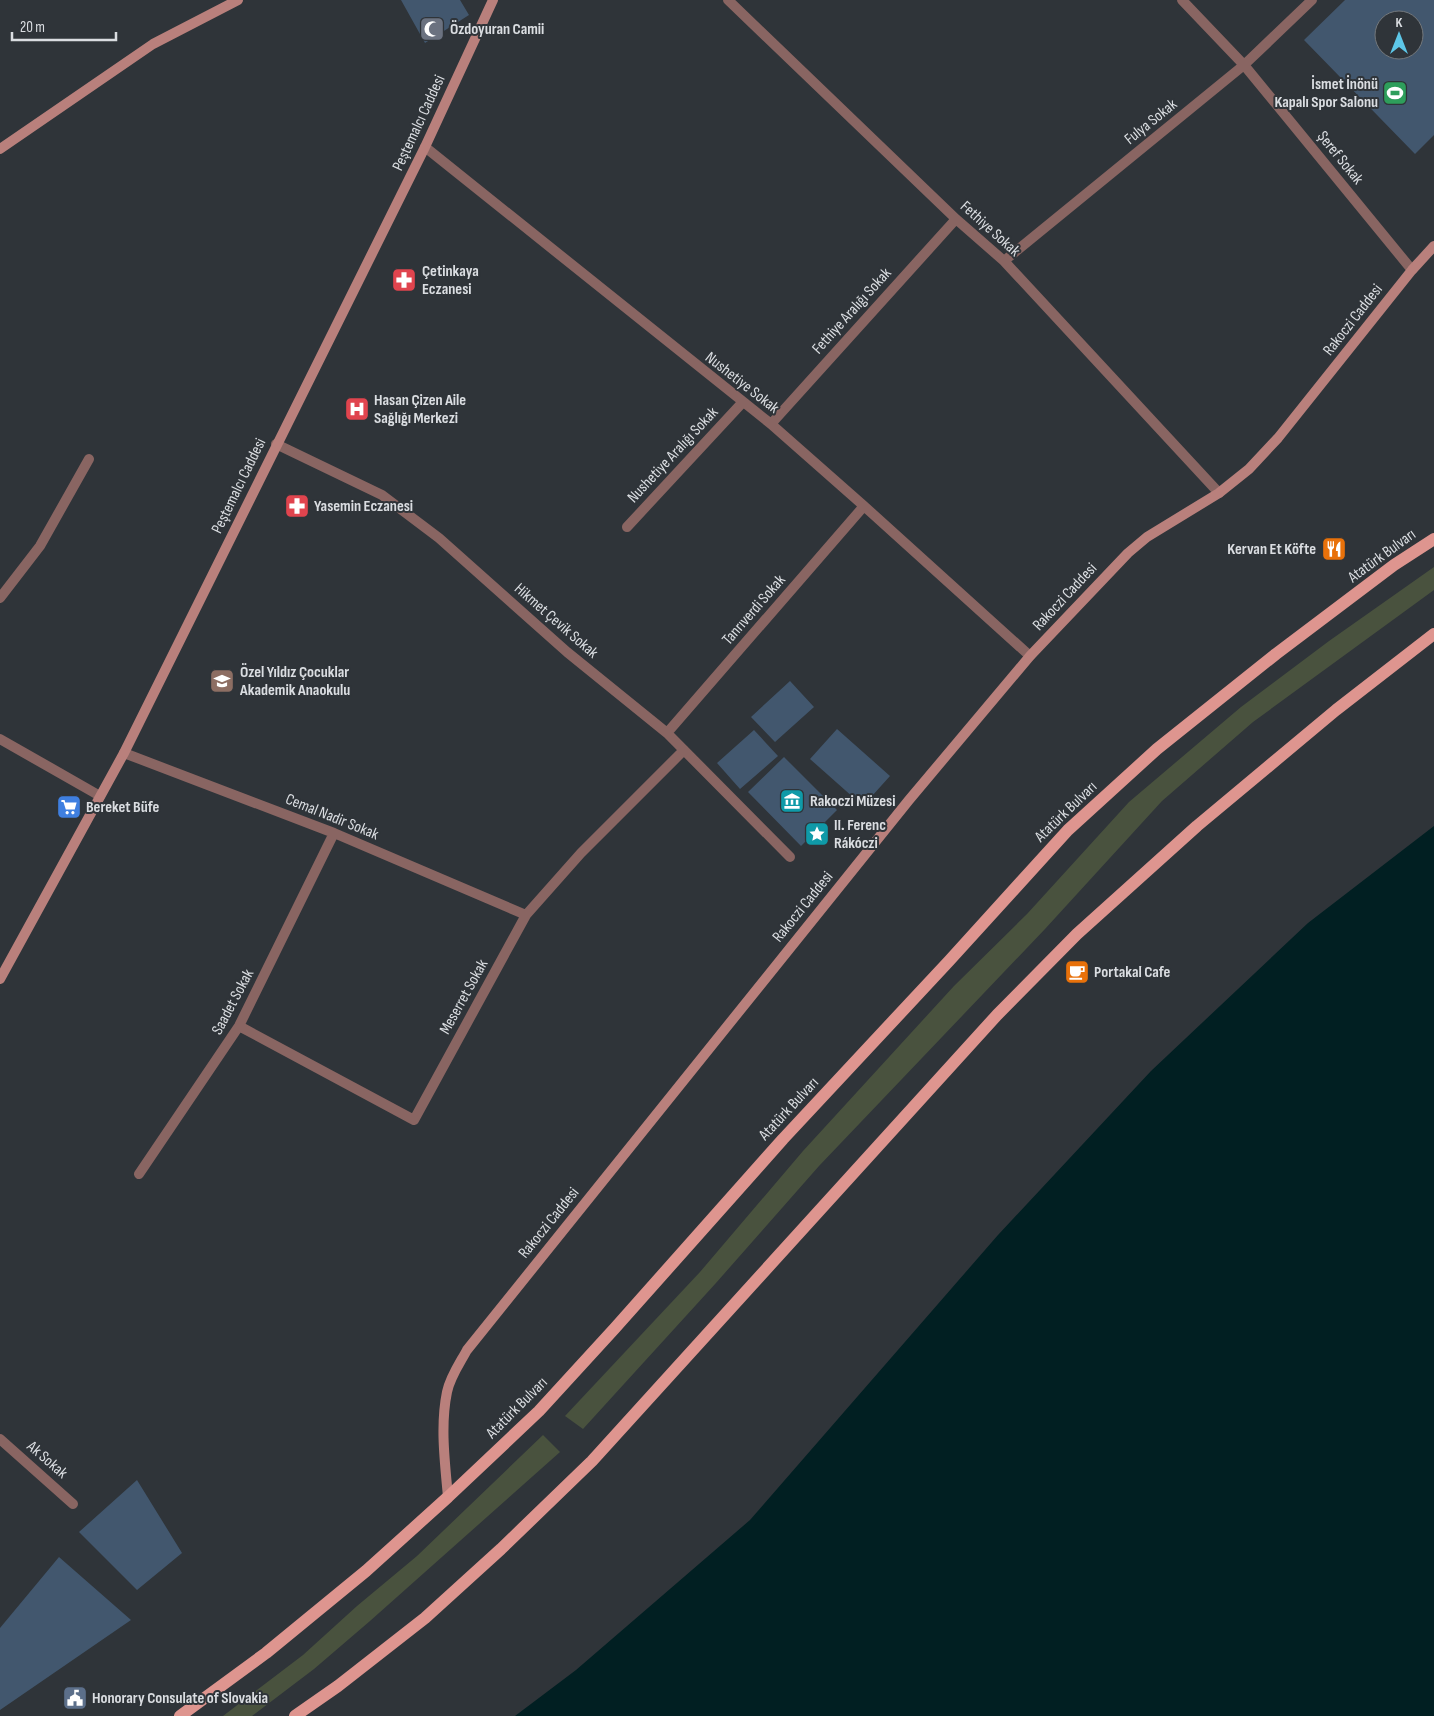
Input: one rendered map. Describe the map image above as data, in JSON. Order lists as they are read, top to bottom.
{
  "streets": {
    "main road": ["Atatürk Bulvarı"],
    "street": [
      "Fulya Sokak",
      "Peştemalcı Caddesi",
      "Şeref Sokak",
      "Fethiye Sokak",
      "Fethiye Aralığı Sokak",
      "Rakoczi Caddesi",
      "Nushetiye Sokak",
      "Nushetiye Aralığı Sokak",
      "Tanrıverdi Sokak",
      "Hikmet Çevik Sokak",
      "Cemal Nadir Sokak",
      "Meserret Sokak",
      "Saadet Sokak",
      "Ak Sokak"
    ]
  },
  "crossings": [
    ["Fulya Sokak", "Şeref Sokak"],
    ["Fulya Sokak", "Fethiye Sokak"],
    ["Peştemalcı Caddesi", "Nushetiye Sokak"],
    ["Peştemalcı Caddesi", "Hikmet Çevik Sokak"],
    ["Peştemalcı Caddesi", "Cemal Nadir Sokak"],
    ["Şeref Sokak", "Rakoczi Caddesi"],
    ["Fethiye Sokak", "Fethiye Aralığı Sokak"],
    ["Fethiye Sokak", "Rakoczi Caddesi"],
    ["Fethiye Aralığı Sokak", "Nushetiye Sokak"],
    ["Rakoczi Caddesi", "Nushetiye Sokak"],
    ["Rakoczi Caddesi", "Atatürk Bulvarı"],
    ["Nushetiye Sokak", "Nushetiye Aralığı Sokak"],
    ["Nushetiye Sokak", "Tanrıverdi Sokak"],
    ["Tanrıverdi Sokak", "Hikmet Çevik Sokak"],
    ["Hikmet Çevik Sokak", "Meserret Sokak"],
    ["Cemal Nadir Sokak", "Meserret Sokak"],
    ["Cemal Nadir Sokak", "Saadet Sokak"],
    ["Meserret Sokak", "Saadet Sokak"]
  ],
  "places": {
    "mosque": ["Özdoyuran Camii"],
    "sports": ["İsmet İnönü Kapalı Spor Salonu"],
    "pharmacy": ["Çetinkaya Eczanesi", "Yasemin Eczanesi"],
    "hospital": ["Hasan Çizen Aile Sağlığı Merkezi"],
    "restaurant": ["Kervan Et Köfte"],
    "school or university": ["Özel Yıldız Çocuklar Akademik Anaokulu"],
    "museum": ["Rakoczi Müzesi"],
    "supermarket": ["Bereket Büfe"],
    "place": ["II. Ferenc Rákóczi"],
    "cafe": ["Portakal Cafe"],
    "public building": ["Honorary Consulate of Slovakia"]
  },
  "scale_bar": "20 m",
  "north": "top"
}
